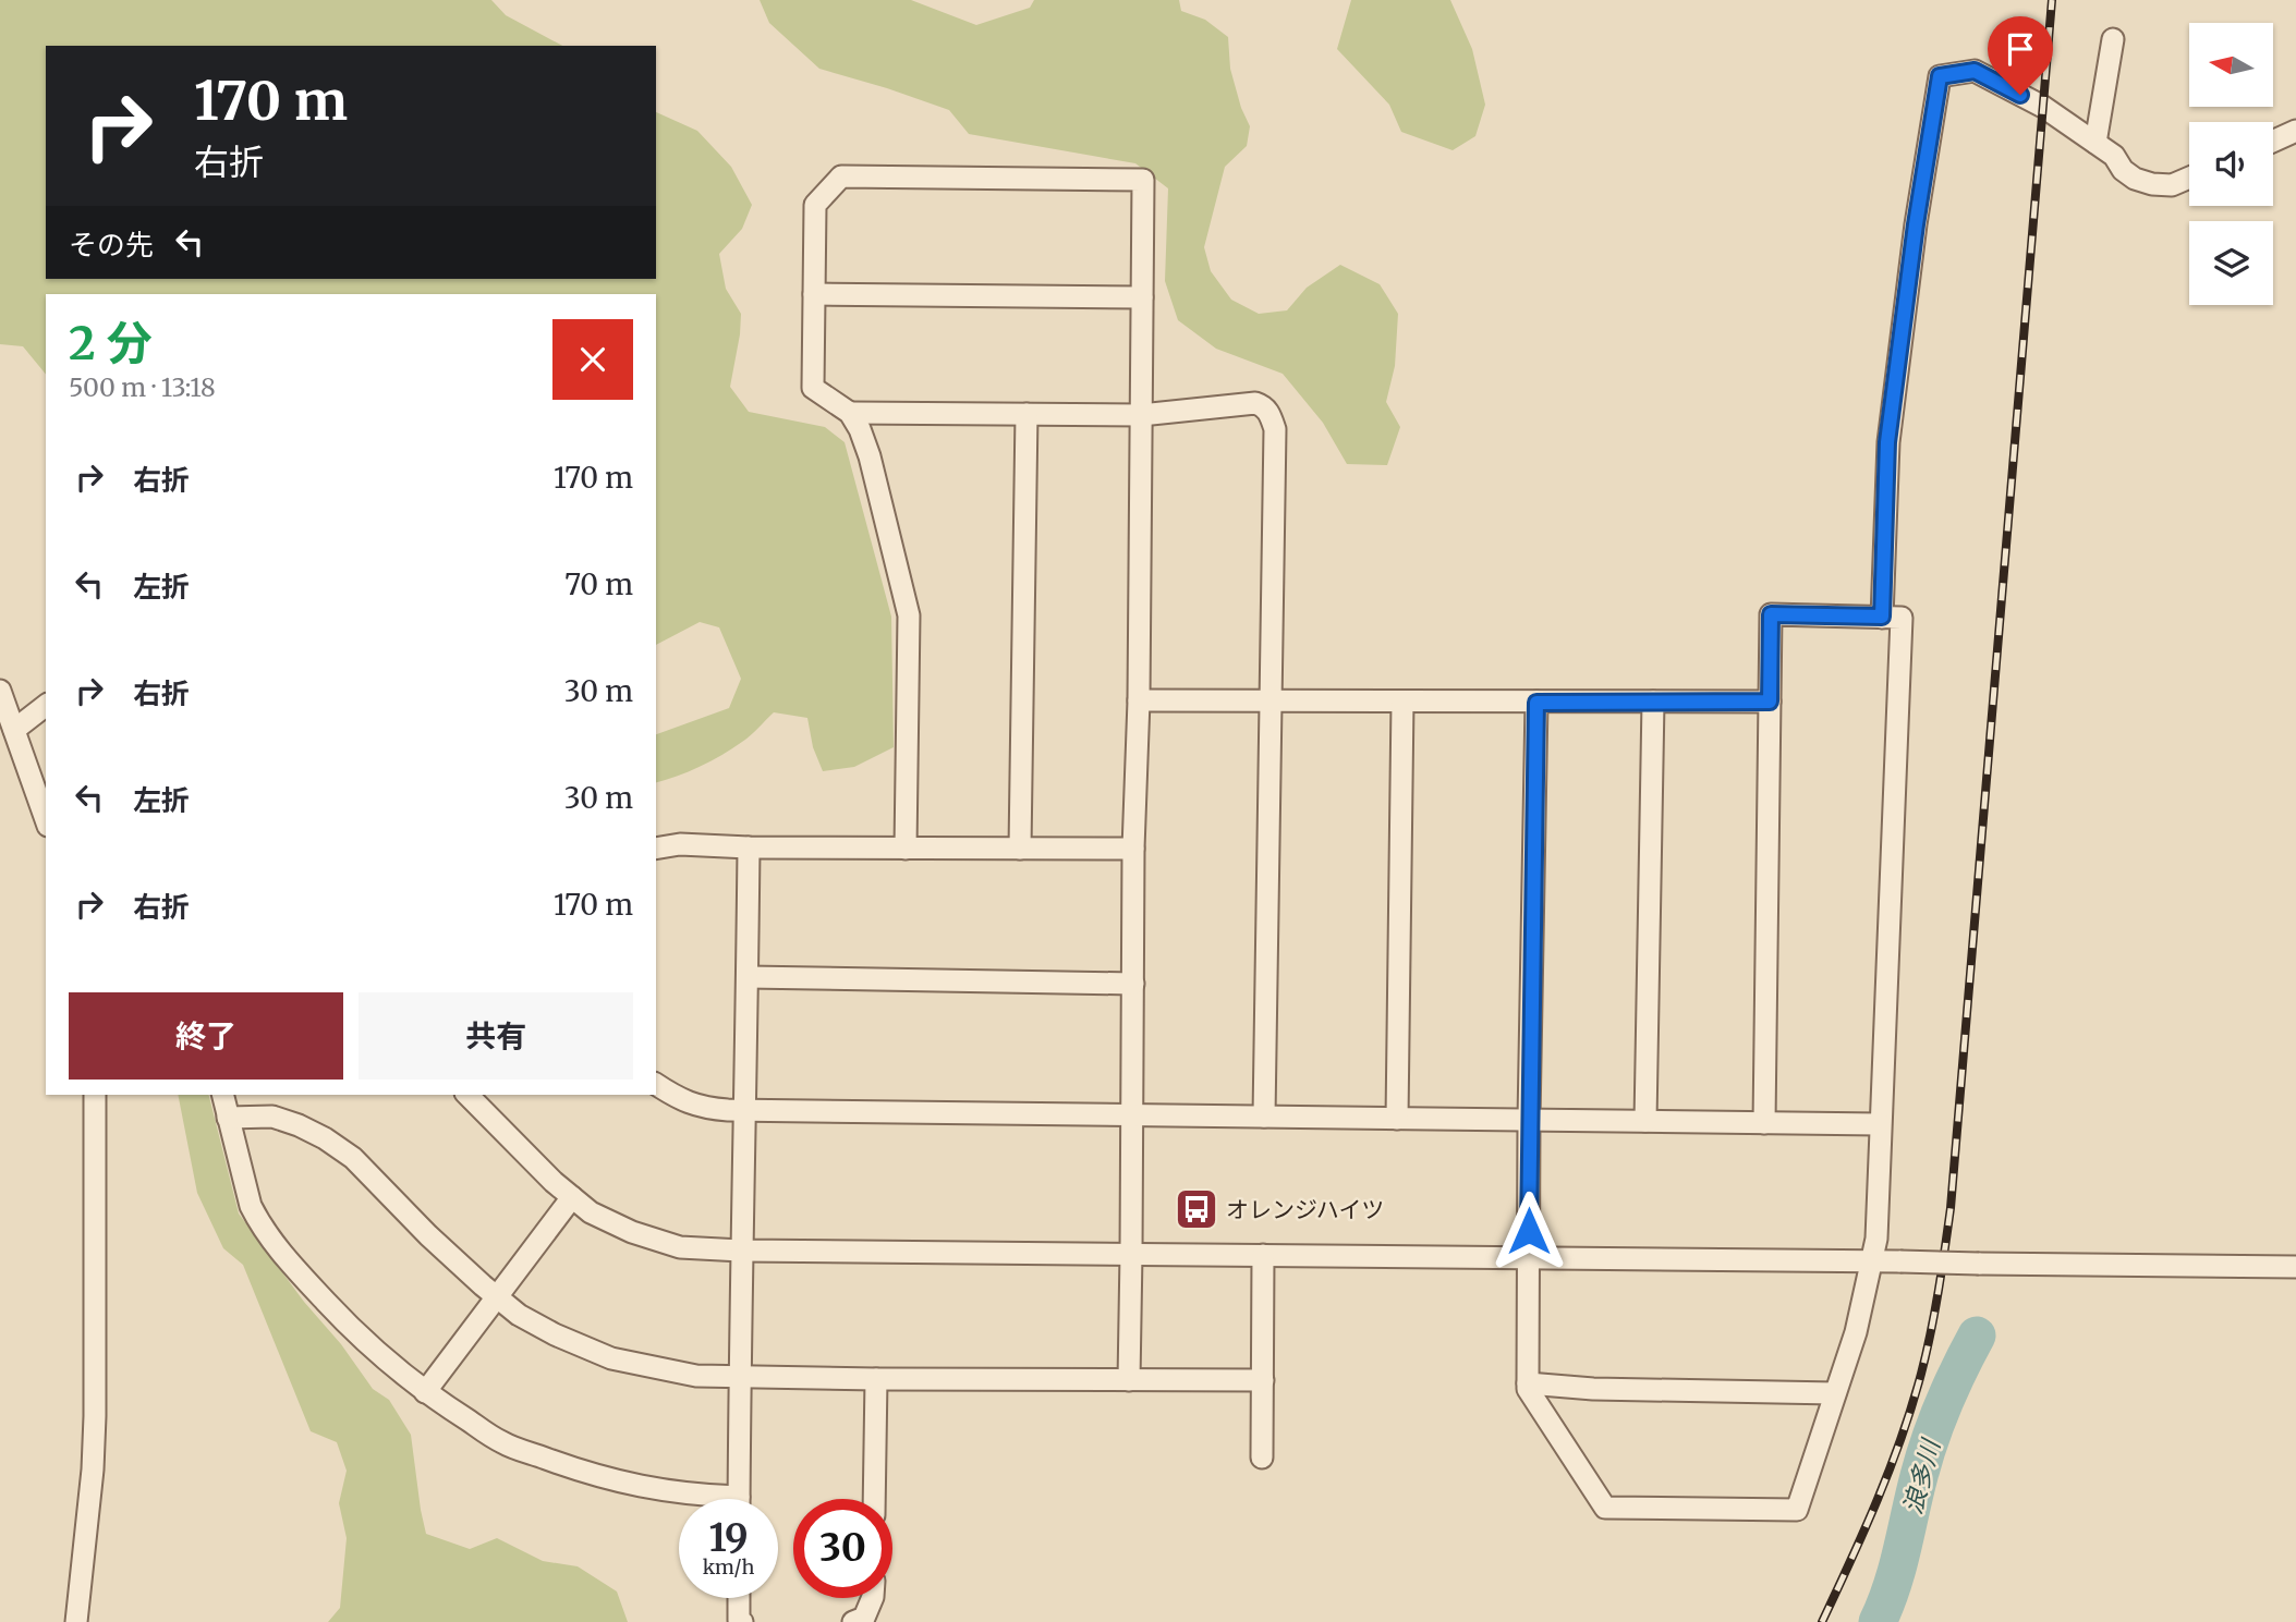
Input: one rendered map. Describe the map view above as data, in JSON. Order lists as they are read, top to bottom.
{
  "water": ["浪多川"],
  "places": {
    "bus stop": ["オレンジハイツ"]
  },
  "north": "left",
  "page": {
    "turn": ["170 m", "右折"],
    "then": "その先",
    "heading": ["2 分", "500 m · 13:18"],
    "list": [
      {
        "name": "右折",
        "value": "170 m"
      },
      {
        "name": "左折",
        "value": "70 m"
      },
      {
        "name": "右折",
        "value": "30 m"
      },
      {
        "name": "左折",
        "value": "30 m"
      },
      {
        "name": "右折",
        "value": "170 m"
      }
    ],
    "buttons": ["終了", "共有"],
    "speed": "19 km/h",
    "limit": "30"
  }
}
